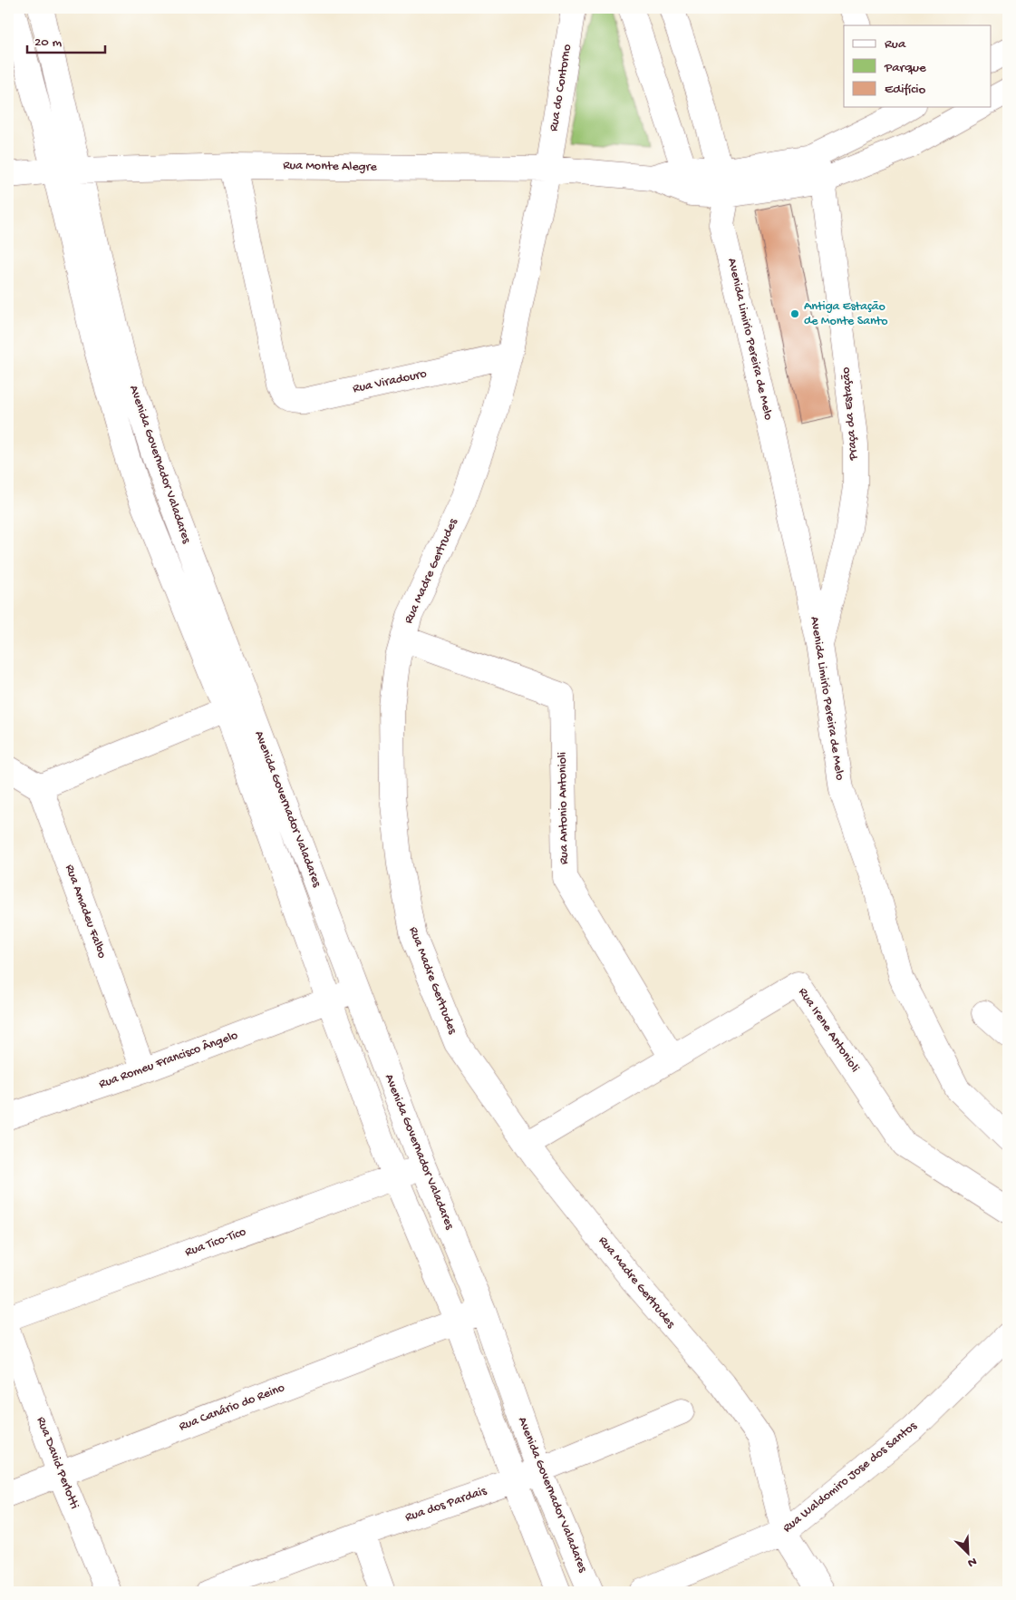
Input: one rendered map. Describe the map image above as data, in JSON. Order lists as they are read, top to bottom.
{
  "streets": {
    "street": [
      "Rua do Contorno",
      "Rua Monte Alegre",
      "Avenida Limirio Pereira de Melo",
      "Rua Viradouro",
      "Praça da Estação",
      "Avenida Governador Valadares",
      "Rua Madre Gertrudes",
      "Rua Antonio Antonioli",
      "Rua Amadeu Falbo",
      "Rua Irene Antonioli",
      "Rua Romeu Francisco Ângelo",
      "Rua Tico-Tico",
      "Rua Canário do Reino",
      "Rua David Perlotti",
      "Rua Waldomiro Jose dos Santos",
      "Rua dos Pardais"
    ]
  },
  "crossings": [
    ["Rua do Contorno", "Rua Monte Alegre"],
    ["Rua do Contorno", "Rua Madre Gertrudes"],
    ["Rua Monte Alegre", "Avenida Limirio Pereira de Melo"],
    ["Rua Monte Alegre", "Rua Viradouro"],
    ["Rua Monte Alegre", "Praça da Estação"],
    ["Rua Monte Alegre", "Avenida Governador Valadares"],
    ["Rua Monte Alegre", "Rua Madre Gertrudes"],
    ["Avenida Limirio Pereira de Melo", "Praça da Estação"],
    ["Rua Viradouro", "Rua Madre Gertrudes"],
    ["Avenida Governador Valadares", "Rua Romeu Francisco Ângelo"],
    ["Avenida Governador Valadares", "Rua Tico-Tico"],
    ["Avenida Governador Valadares", "Rua Canário do Reino"],
    ["Avenida Governador Valadares", "Rua dos Pardais"],
    ["Rua Madre Gertrudes", "Rua Antonio Antonioli"],
    ["Rua Madre Gertrudes", "Rua Irene Antonioli"],
    ["Rua Madre Gertrudes", "Rua Waldomiro Jose dos Santos"],
    ["Rua Antonio Antonioli", "Rua Irene Antonioli"],
    ["Rua Amadeu Falbo", "Rua Romeu Francisco Ângelo"],
    ["Rua Canário do Reino", "Rua David Perlotti"]
  ],
  "places": ["Antiga Estação de Monte Santo"],
  "legend": ["Rua", "Parque", "Edifício"],
  "scale_bar": "20 m",
  "north": "bottom right"
}
